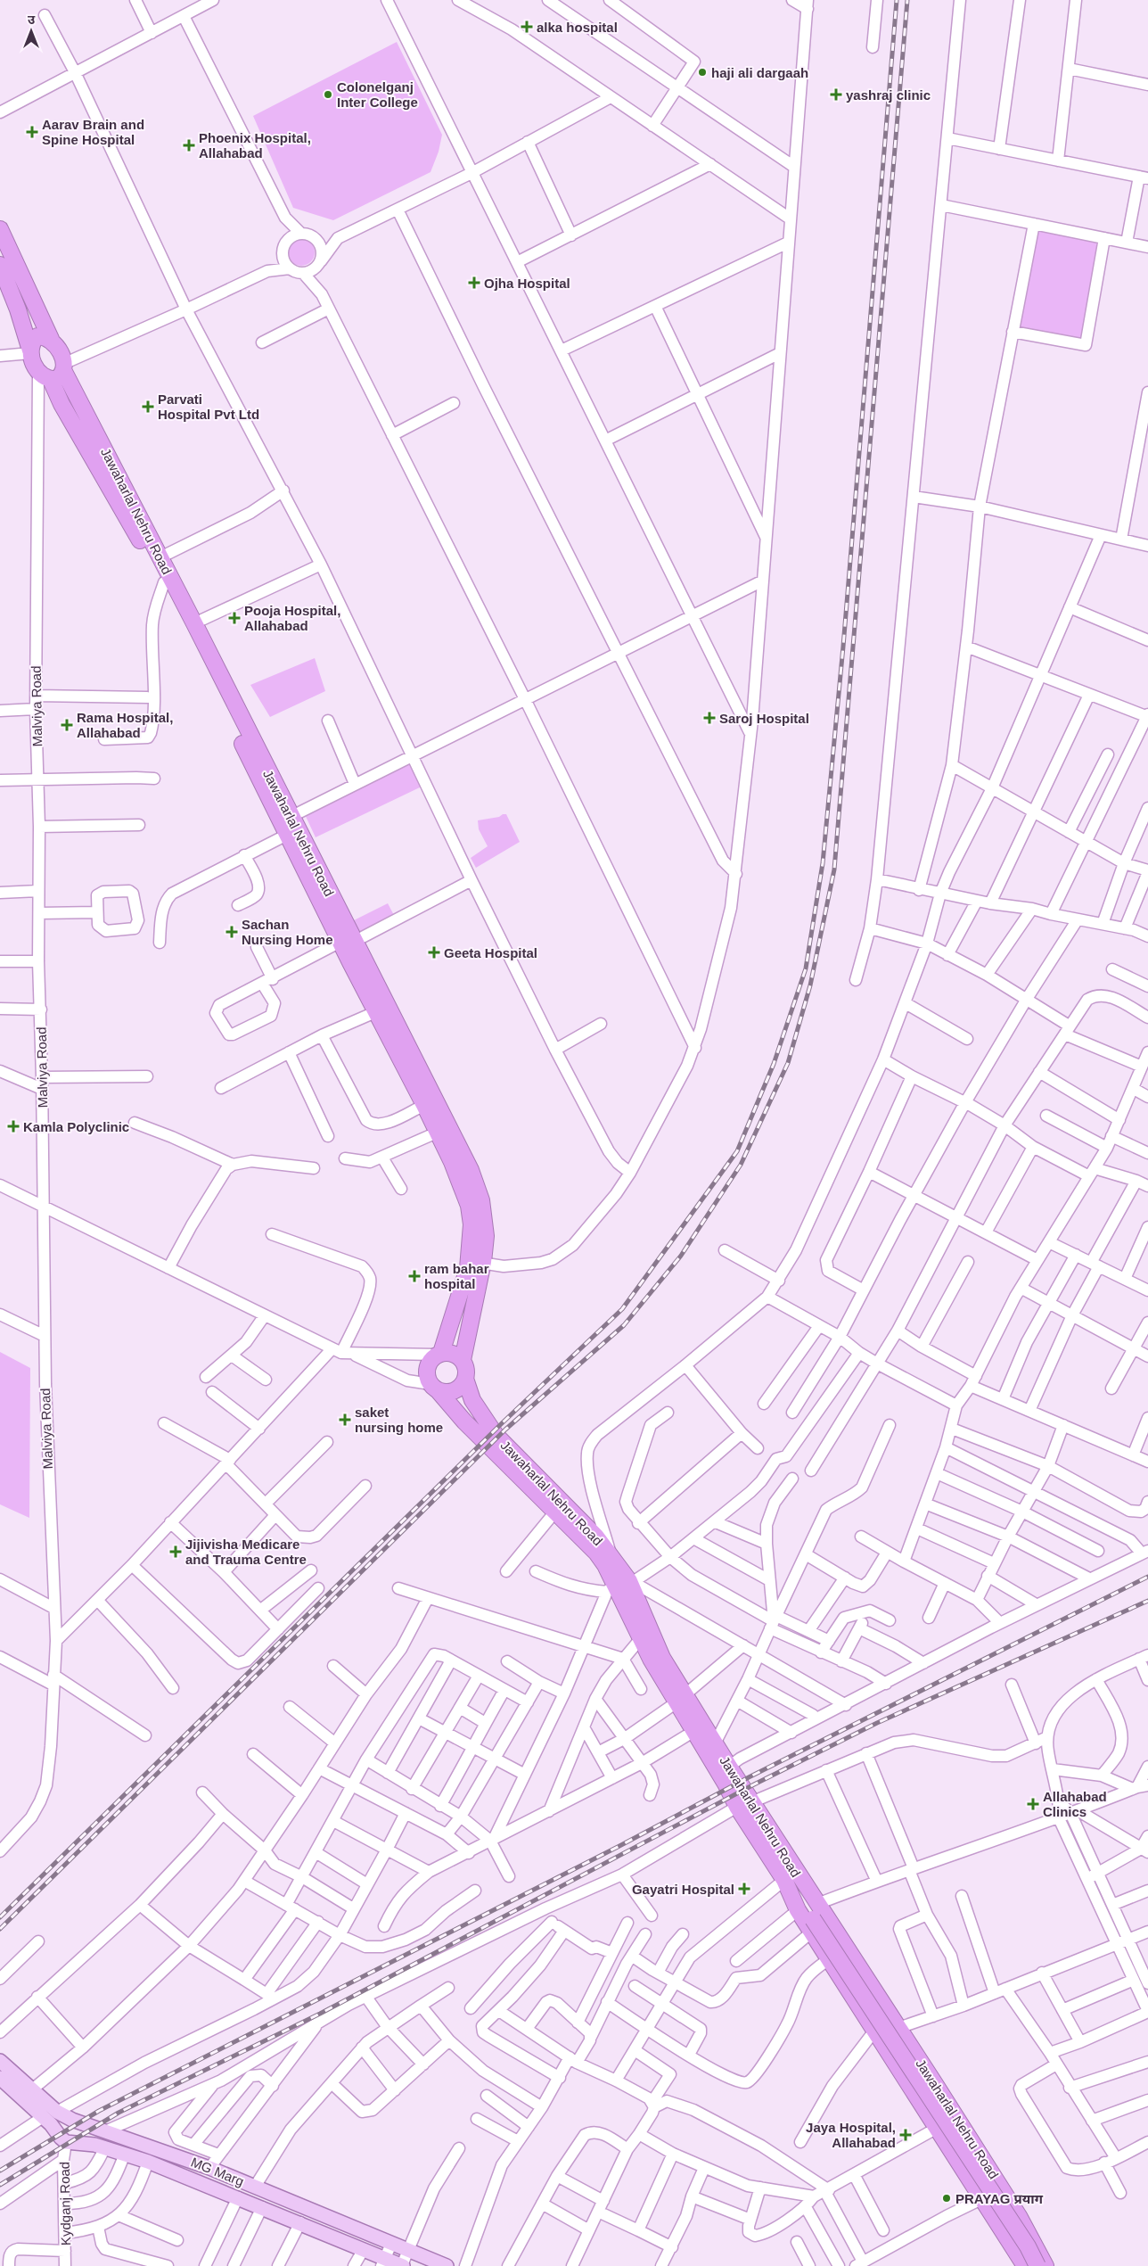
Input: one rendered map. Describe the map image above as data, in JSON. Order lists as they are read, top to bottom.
{
  "streets": {
    "highway": ["Jawaharlal Nehru Road"],
    "main road": ["MG Marg"],
    "street": ["Malviya Road", "Kydganj Road"]
  },
  "crossings": [
    ["Jawaharlal Nehru Road", "Malviya Road"],
    ["MG Marg", "Kydganj Road"]
  ],
  "places": {
    "health": [
      "alka hospital",
      "yashraj clinic",
      "Aarav Brain and Spine Hospital",
      "Phoenix Hospital, Allahabad",
      "Ojha Hospital",
      "Parvati Hospital Pvt Ltd",
      "Pooja Hospital, Allahabad",
      "Saroj Hospital",
      "Rama Hospital, Allahabad",
      "Sachan Nursing Home",
      "Geeta Hospital",
      "Kamla Polyclinic",
      "ram bahar hospital",
      "saket nursing home",
      "Jijivisha Medicare and Trauma Centre",
      "Allahabad Clinics",
      "Gayatri Hospital",
      "Jaya Hospital, Allahabad"
    ],
    "other": ["haji ali dargaah", "Colonelganj Inter College", "PRAYAG प्रयाग"]
  },
  "north": "top"
}
